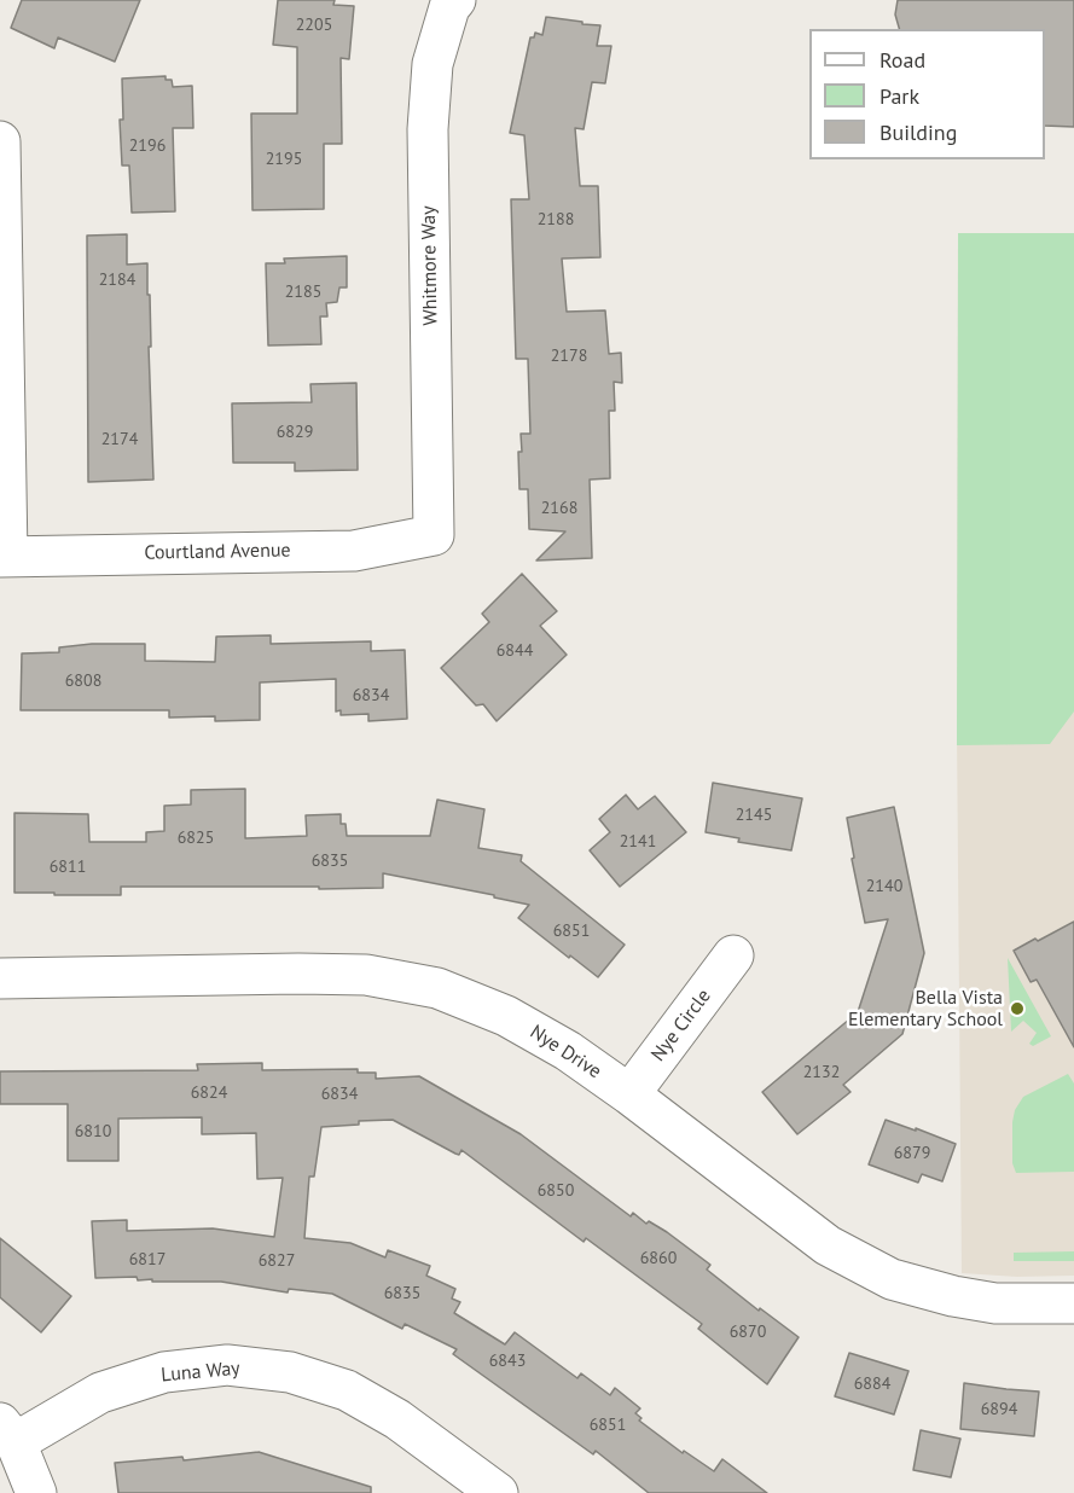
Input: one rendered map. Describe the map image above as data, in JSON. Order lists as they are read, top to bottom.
{
  "streets": {
    "street": [
      "Whitmore Way",
      "Courtland Avenue",
      "Nye Circle",
      "Nye Drive",
      "Luna Way"
    ]
  },
  "crossings": [
    ["Whitmore Way", "Courtland Avenue"],
    ["Nye Circle", "Nye Drive"]
  ],
  "places": ["Bella Vista Elementary School"],
  "house_numbers": [
    "2205",
    "2196",
    "2195",
    "2188",
    "2184",
    "2185",
    "2178",
    "6829",
    "2174",
    "2168",
    "6844",
    "6808",
    "6834",
    "2145",
    "6825",
    "2141",
    "6835",
    "6811",
    "2140",
    "6851",
    "2132",
    "6824",
    "6834",
    "6810",
    "6879",
    "6850",
    "6860",
    "6817",
    "6827",
    "6835",
    "6870",
    "6843",
    "6884",
    "6894",
    "6851"
  ],
  "legend": ["Road", "Park", "Building"]
}
